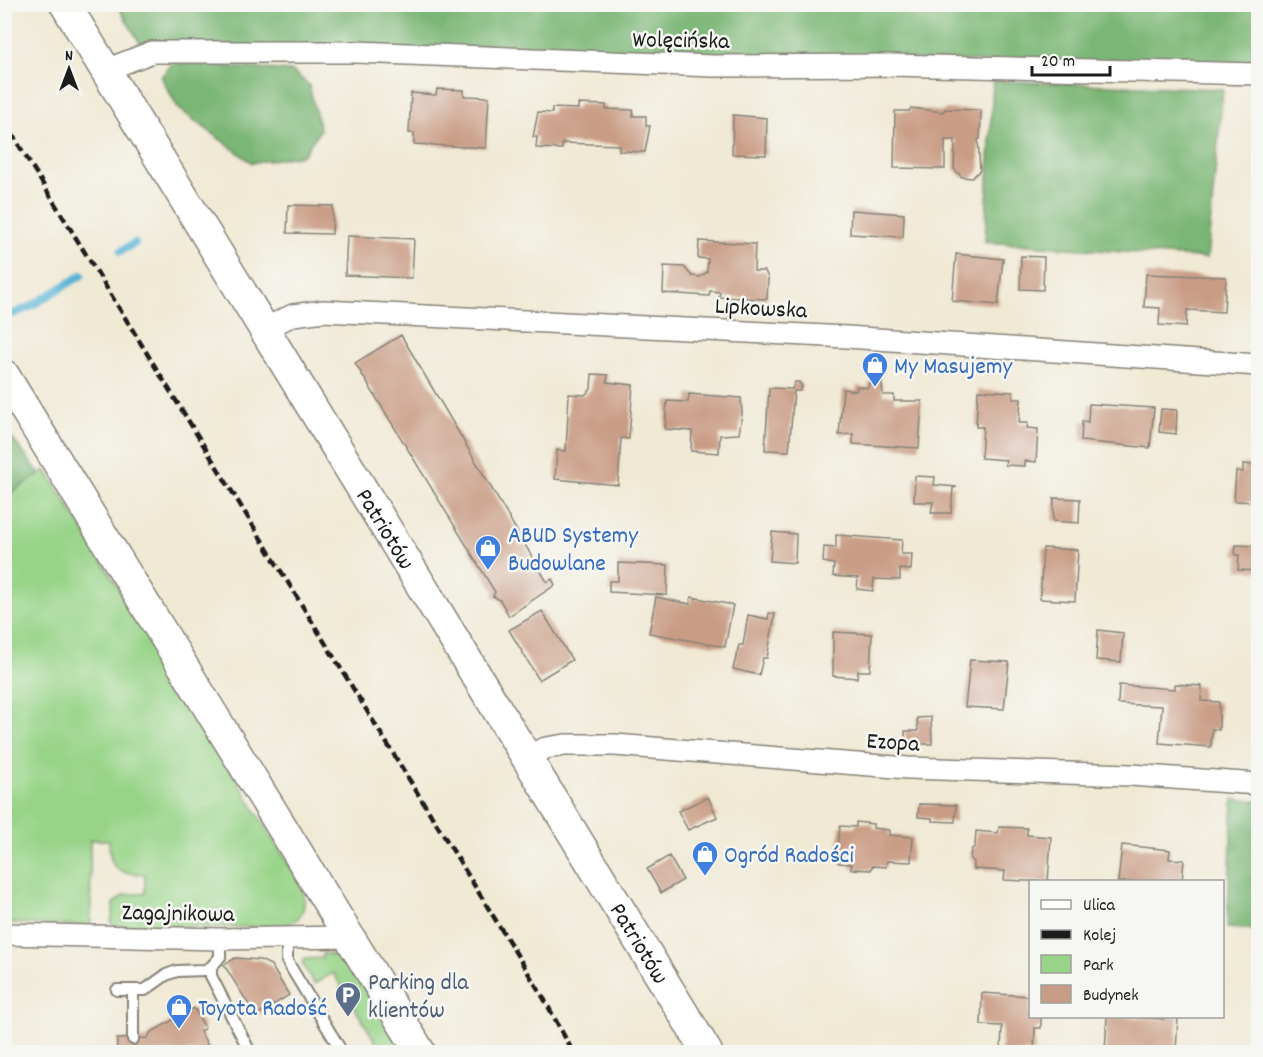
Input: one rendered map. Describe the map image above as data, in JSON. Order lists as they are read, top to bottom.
{
  "streets": {
    "main road": ["Patriotów"],
    "street": [
      "Wolęcińska",
      "Lipkowska",
      "Ezopa",
      "Zagajnikowa"
    ]
  },
  "crossings": [
    ["Wolęcińska", "Patriotów"],
    ["Lipkowska", "Patriotów"],
    ["Patriotów", "Ezopa"]
  ],
  "places": {
    "shop": [
      "My Masujemy",
      "ABUD Systemy Budowlane",
      "Ogród Radości",
      "Toyota Radość"
    ],
    "parking": ["Parking dla klientów"]
  },
  "legend": [
    "Ulica",
    "Kolej",
    "Park",
    "Budynek"
  ],
  "scale_bar": "20 m",
  "north": "top"
}
